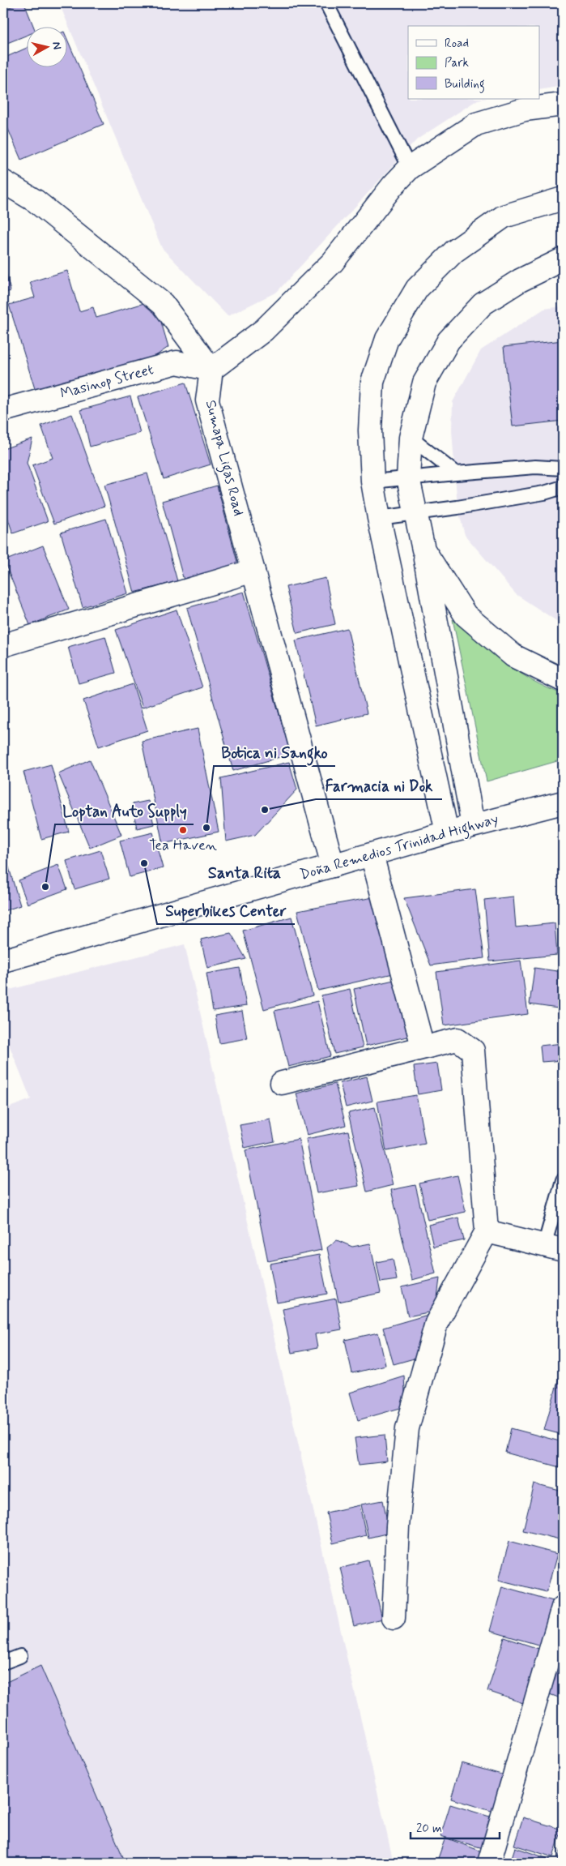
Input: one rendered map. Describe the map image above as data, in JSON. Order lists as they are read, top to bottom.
{
  "streets": {
    "main road": ["Masinop Street", "Sumapa Ligas Road", "Doña Remedios Trinidad Highway"]
  },
  "crossings": [
    ["Masinop Street", "Sumapa Ligas Road"],
    ["Sumapa Ligas Road", "Doña Remedios Trinidad Highway"]
  ],
  "districts": ["Santa Rita"],
  "places": [
    "Farmacia ni Dok",
    "Botica ni Sangko",
    "Tea Haven",
    "Superbikes Center",
    "Loptan Auto Supply"
  ],
  "legend": ["Road", "Park", "Building"],
  "scale_bar": "20 m",
  "north": "right"
}
